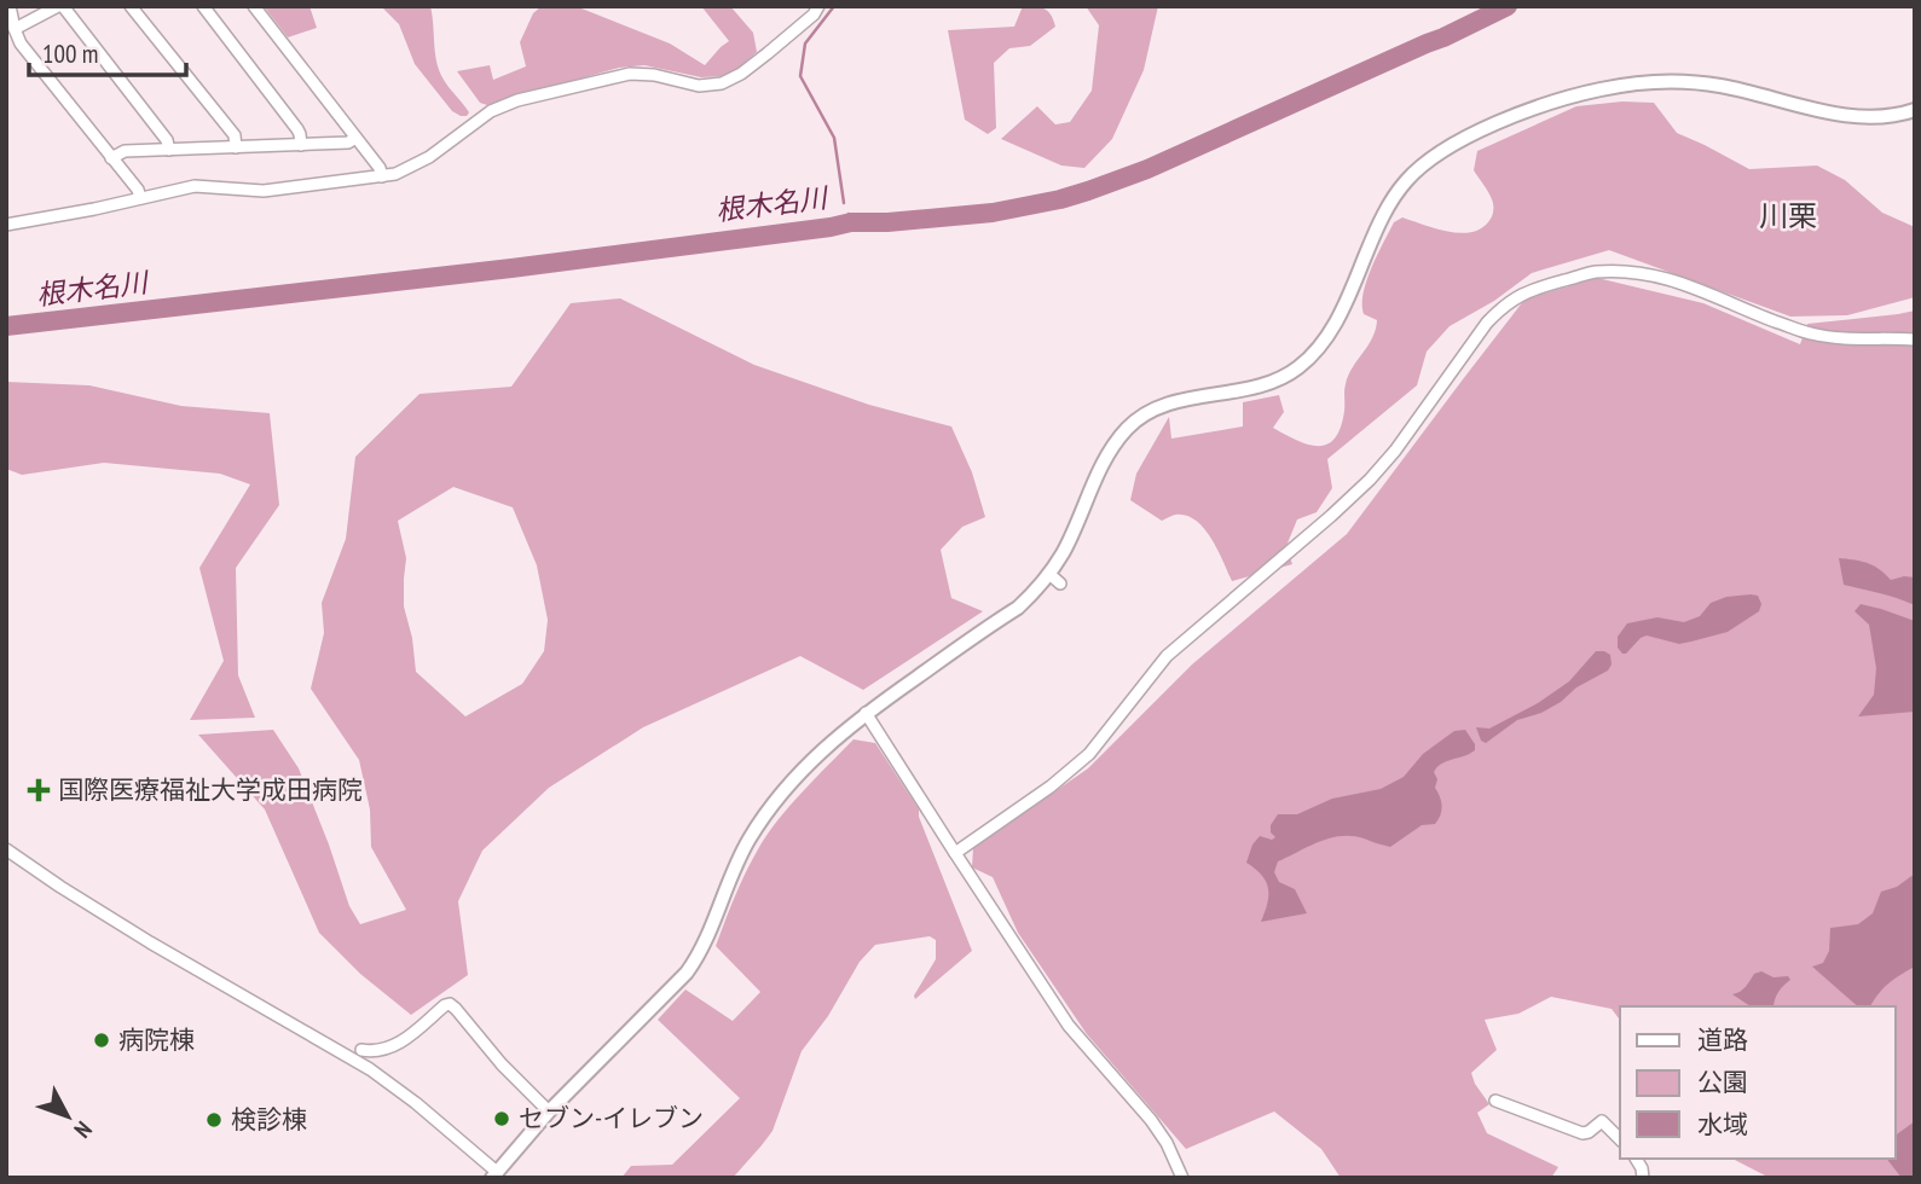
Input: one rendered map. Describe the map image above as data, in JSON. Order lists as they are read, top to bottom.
{
  "districts": ["川栗"],
  "water": ["根木名川"],
  "places": {
    "health": ["国際医療福祉大学成田病院"],
    "other": ["病院棟", "セブン-イレブン", "検診棟"]
  },
  "legend": ["道路", "公園", "水域"],
  "scale_bar": "100 m",
  "north": "bottom right"
}
